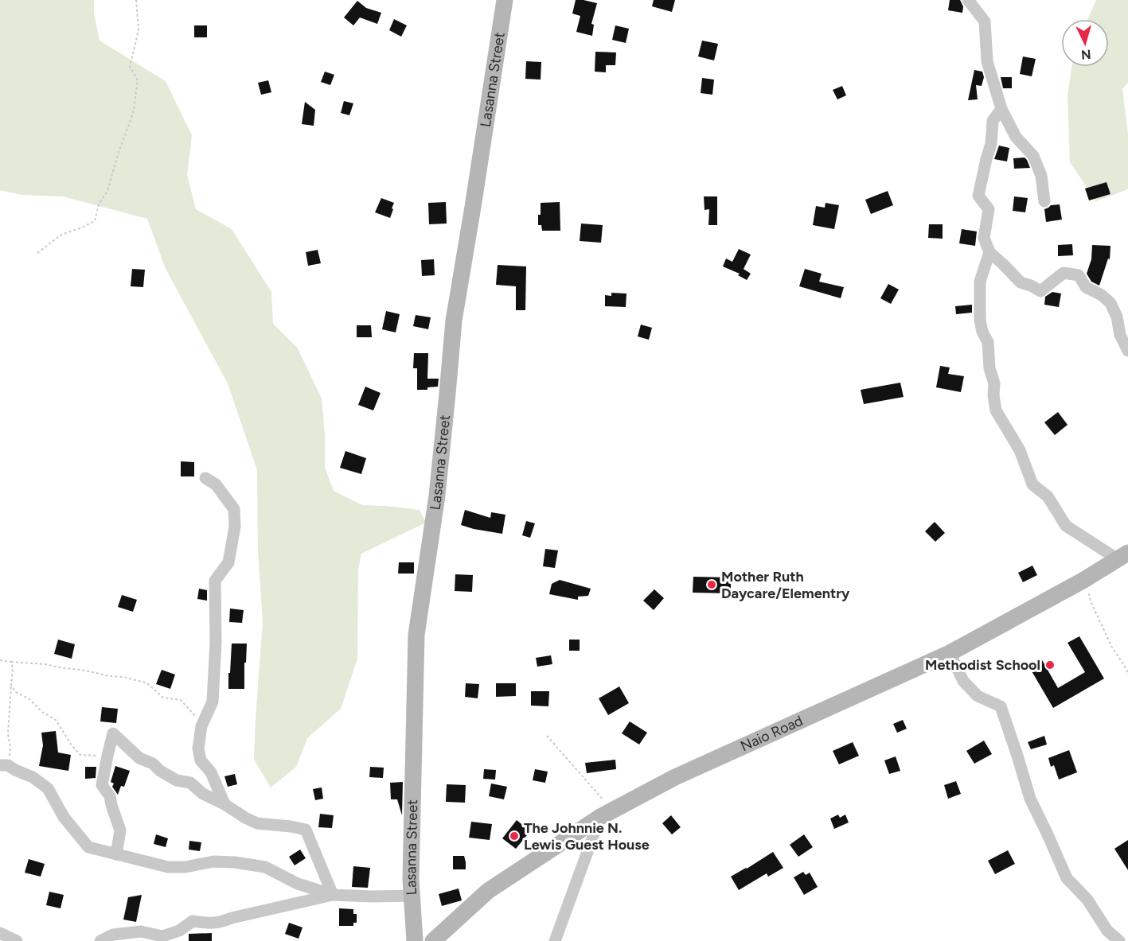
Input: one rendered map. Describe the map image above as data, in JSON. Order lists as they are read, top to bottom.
{
  "streets": {
    "street": ["Lasanna Street", "Naio Road"]
  },
  "crossings": [
    ["Lasanna Street", "Naio Road"]
  ],
  "places": ["Mother Ruth Daycare/Elementry", "Methodist School", "The Johnnie N. Lewis Guest House"],
  "north": "bottom"
}
